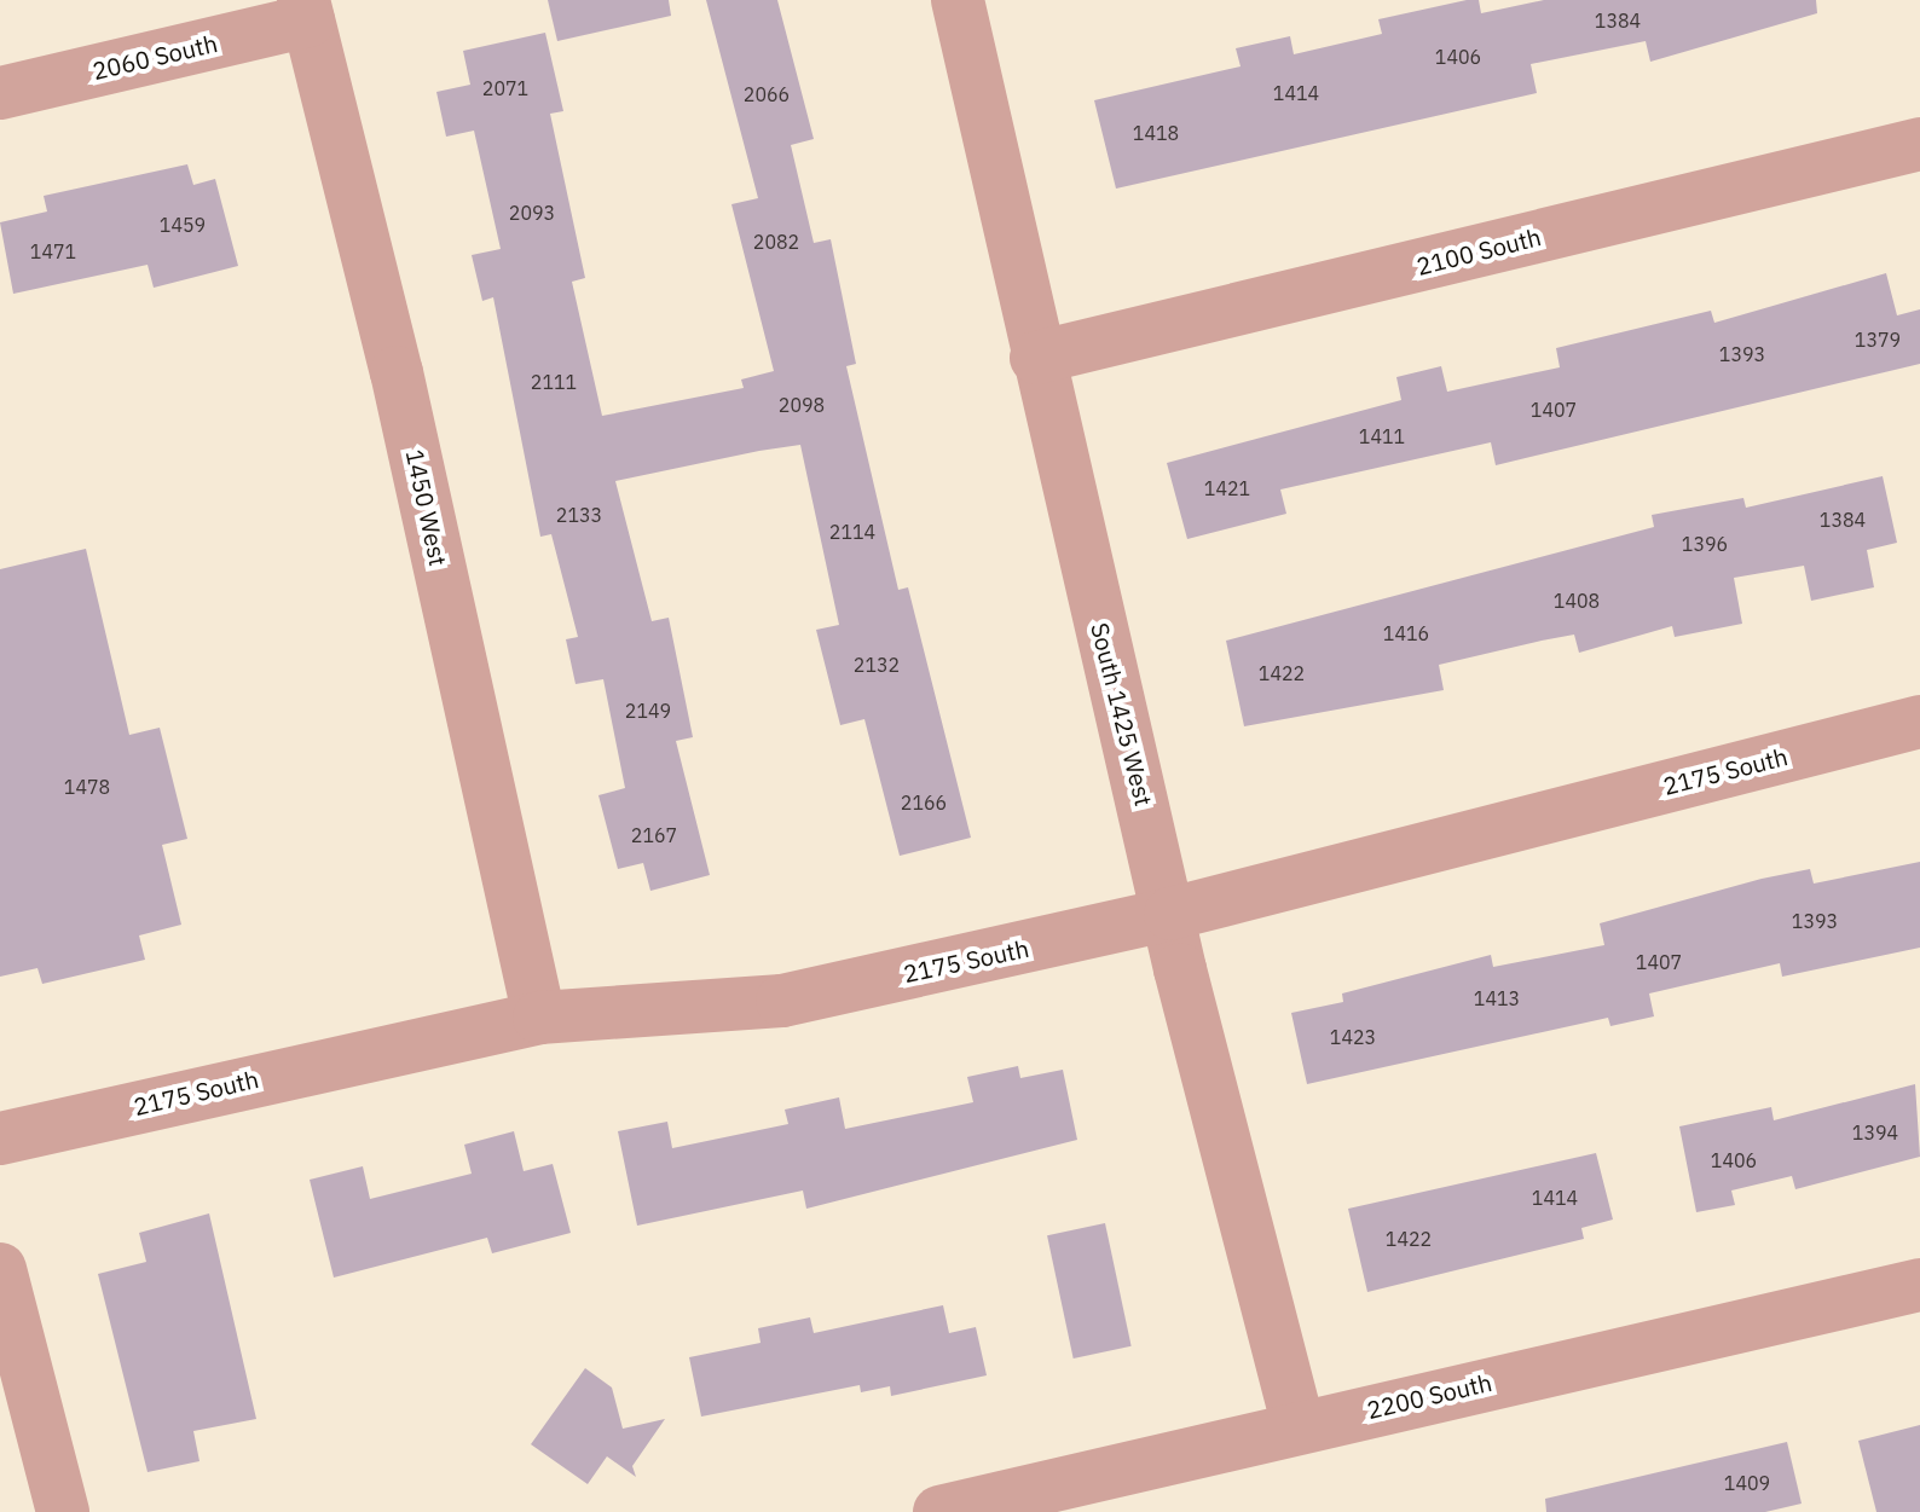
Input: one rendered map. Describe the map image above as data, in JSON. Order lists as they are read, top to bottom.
{
  "streets": {
    "street": [
      "2060 South",
      "2100 South",
      "1450 West",
      "South 1425 West",
      "2175 South",
      "2200 South"
    ]
  },
  "crossings": [
    ["2060 South", "1450 West"],
    ["2100 South", "South 1425 West"],
    ["1450 West", "2175 South"],
    ["South 1425 West", "2175 South"],
    ["South 1425 West", "2200 South"]
  ],
  "house_numbers": [
    "1384",
    "1406",
    "2071",
    "1414",
    "2066",
    "1418",
    "2093",
    "1459",
    "2082",
    "1471",
    "1379",
    "1393",
    "2111",
    "2098",
    "1407",
    "1411",
    "1421",
    "2133",
    "1384",
    "2114",
    "1396",
    "1408",
    "1416",
    "2132",
    "1422",
    "2149",
    "1478",
    "2166",
    "2167",
    "1393",
    "1407",
    "1413",
    "1423",
    "1394",
    "1406",
    "1414",
    "1422",
    "1409"
  ]
}
